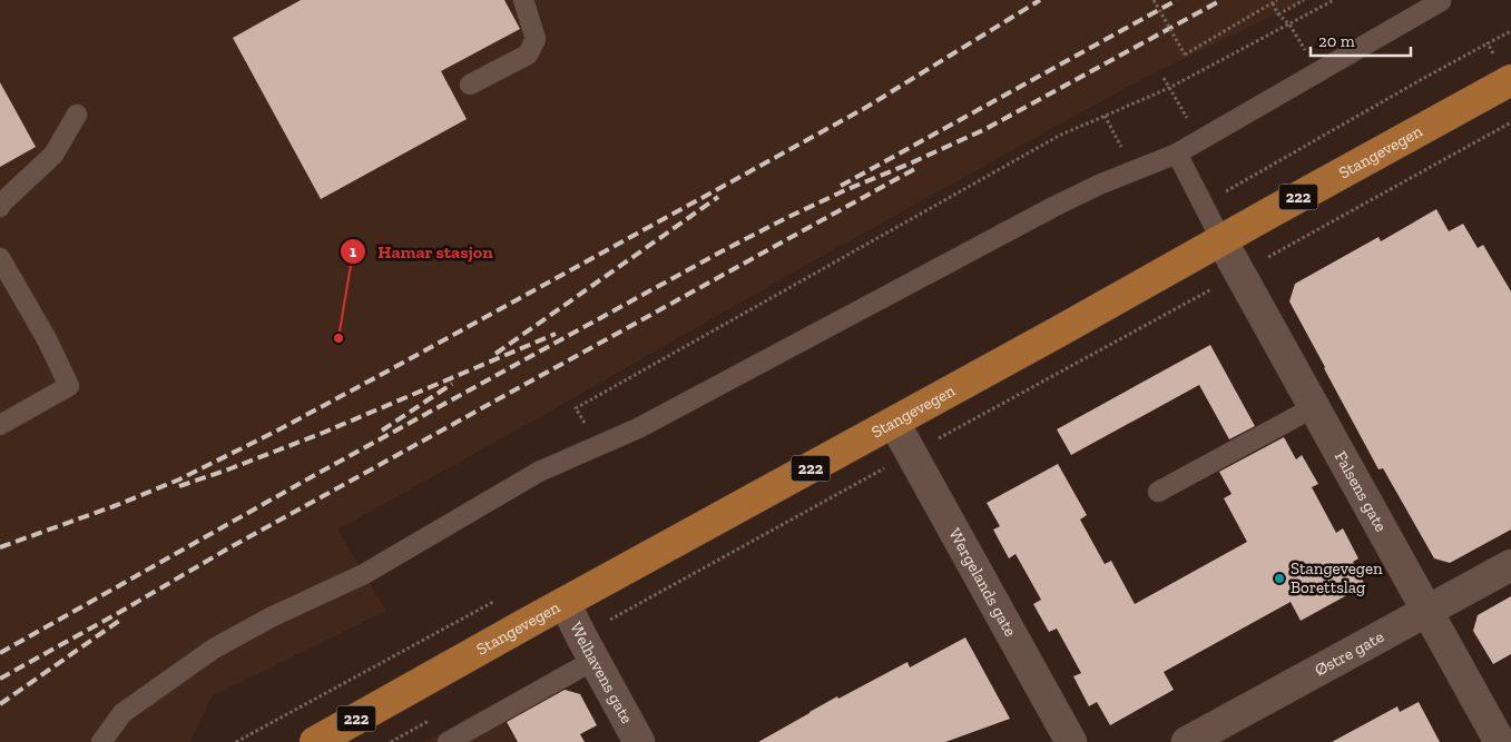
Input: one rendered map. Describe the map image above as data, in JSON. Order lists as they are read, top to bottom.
{
  "streets": {
    "main road": ["Stangevegen", "222"],
    "street": [
      "Falsens gate",
      "Wergelands gate",
      "Østre gate",
      "Welhavens gate"
    ]
  },
  "crossings": [
    ["Stangevegen", "Falsens gate"],
    ["Stangevegen", "Wergelands gate"],
    ["Stangevegen", "Welhavens gate"],
    ["Falsens gate", "Østre gate"]
  ],
  "places": ["Hamar stasjon", "Stangevegen Borettslag"],
  "scale_bar": "20 m"
}
